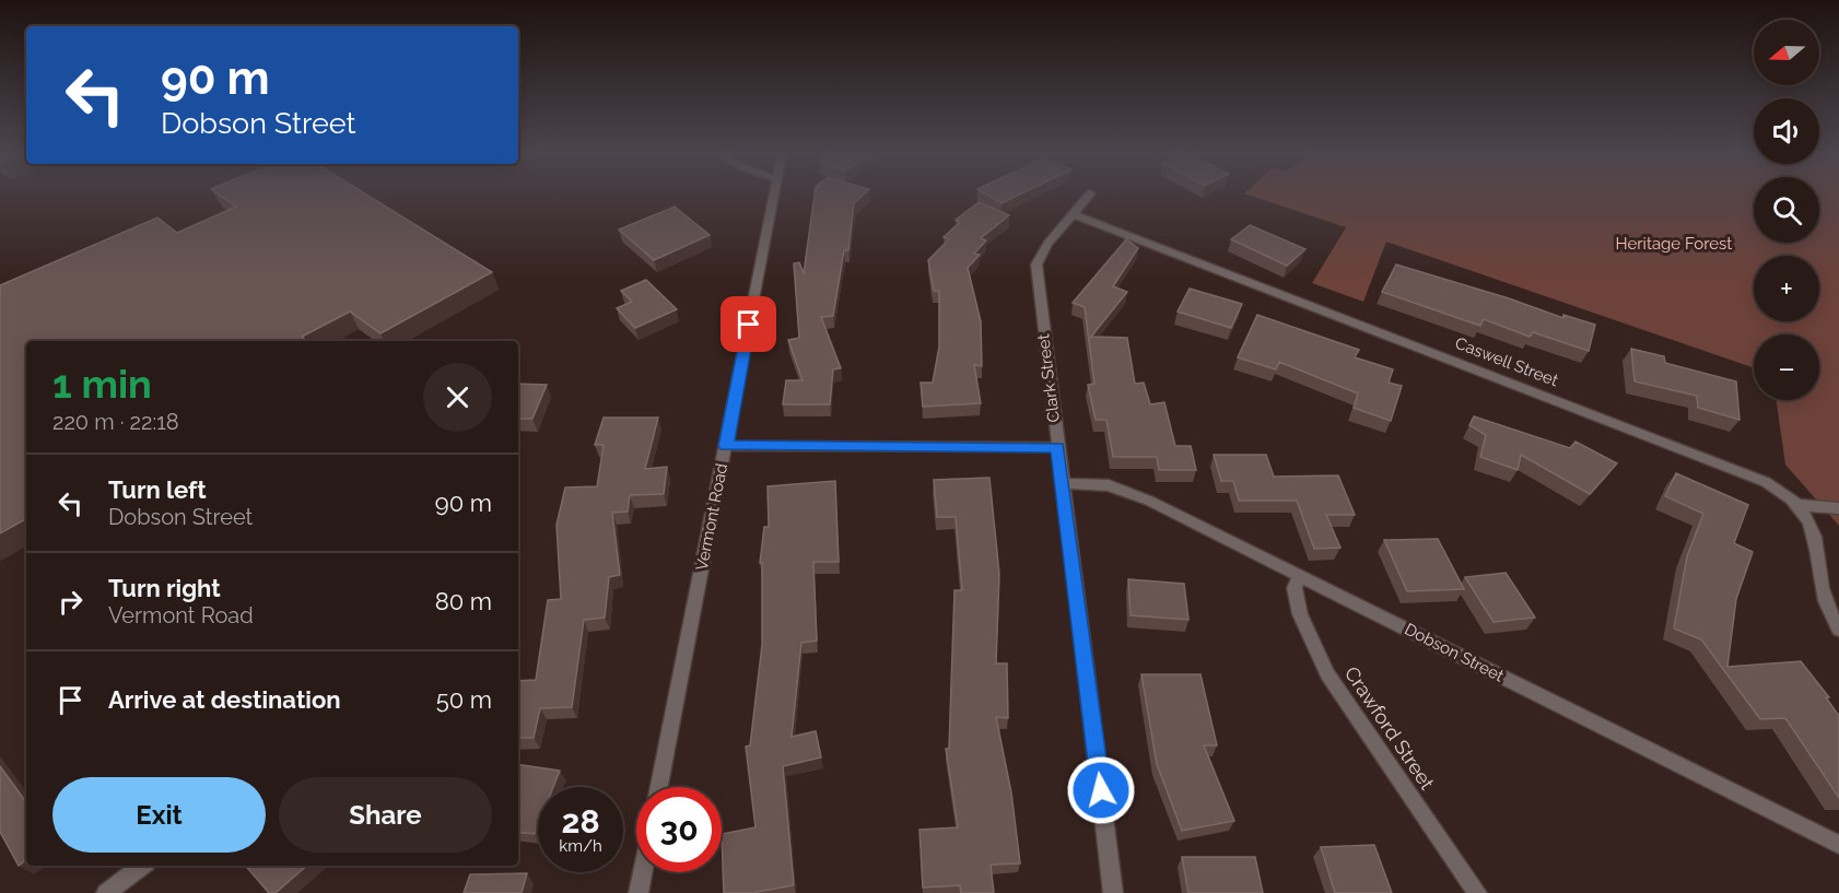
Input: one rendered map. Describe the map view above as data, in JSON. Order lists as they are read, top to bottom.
{
  "streets": {
    "street": [
      "Caswell Street",
      "Clark Street",
      "Vermont Road",
      "Dobson Street",
      "Crawford Street"
    ]
  },
  "crossings": [
    ["Caswell Street", "Clark Street"],
    ["Clark Street", "Dobson Street"],
    ["Dobson Street", "Crawford Street"]
  ],
  "parks": ["Heritage Forest"],
  "north": "left",
  "page": {
    "map_buttons": ["+", "−"],
    "turn": ["90 m", "Dobson Street"],
    "heading": ["1 min", "220 m · 22:18"],
    "list": [
      {
        "name": "Turn left",
        "note": "Dobson Street",
        "value": "90 m"
      },
      {
        "name": "Turn right",
        "note": "Vermont Road",
        "value": "80 m"
      },
      {
        "name": "Arrive at destination",
        "value": "50 m"
      }
    ],
    "buttons": ["Exit", "Share"],
    "speed": "28 km/h",
    "limit": "30"
  }
}
